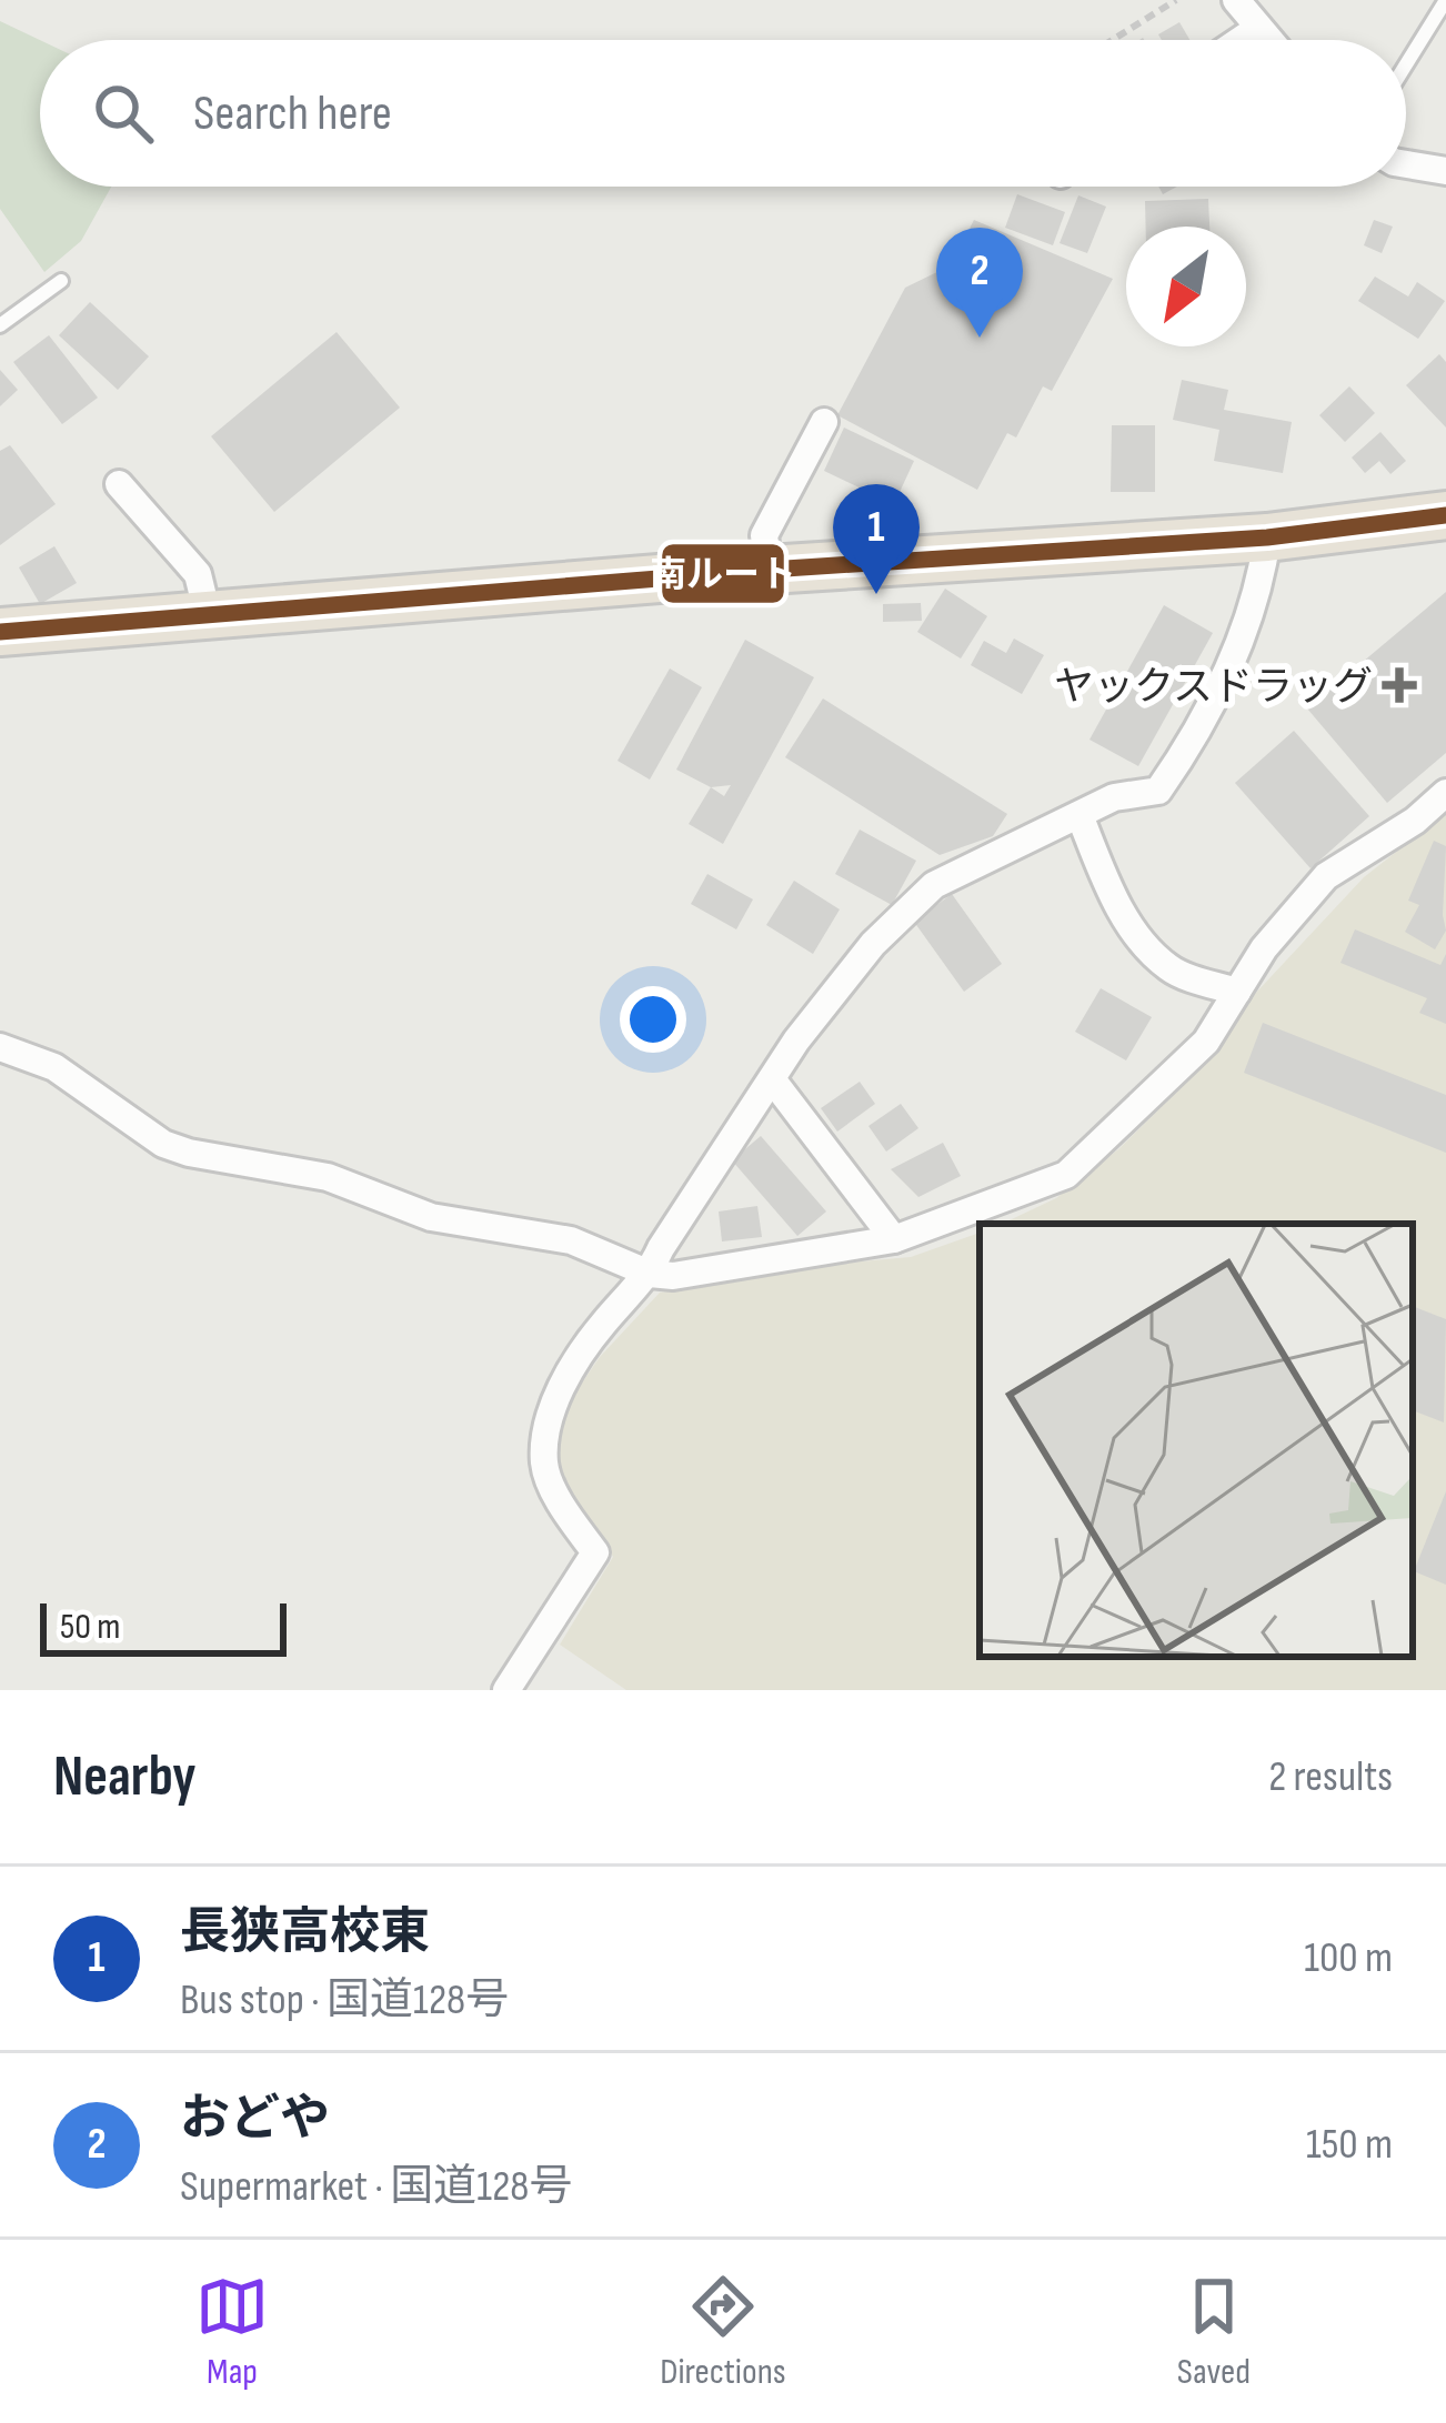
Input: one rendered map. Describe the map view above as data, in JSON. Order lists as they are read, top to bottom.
{
  "places": {
    "health": ["ヤックスドラッグ"]
  },
  "lines": ["transit line 南ルート"],
  "scale_bar": "50 m",
  "north": "bottom left",
  "page": {
    "search": "Search here",
    "pins": ["2", "1"],
    "scale": "50 m",
    "heading": ["Nearby", "2 results"],
    "list": [
      {
        "mark": "1",
        "name": "長狭高校東",
        "note": "Bus stop · 国道128号",
        "value": "100 m"
      },
      {
        "mark": "2",
        "name": "おどや",
        "note": "Supermarket · 国道128号",
        "value": "150 m"
      }
    ],
    "nav": ["Map", "Directions", "Saved"]
  }
}
